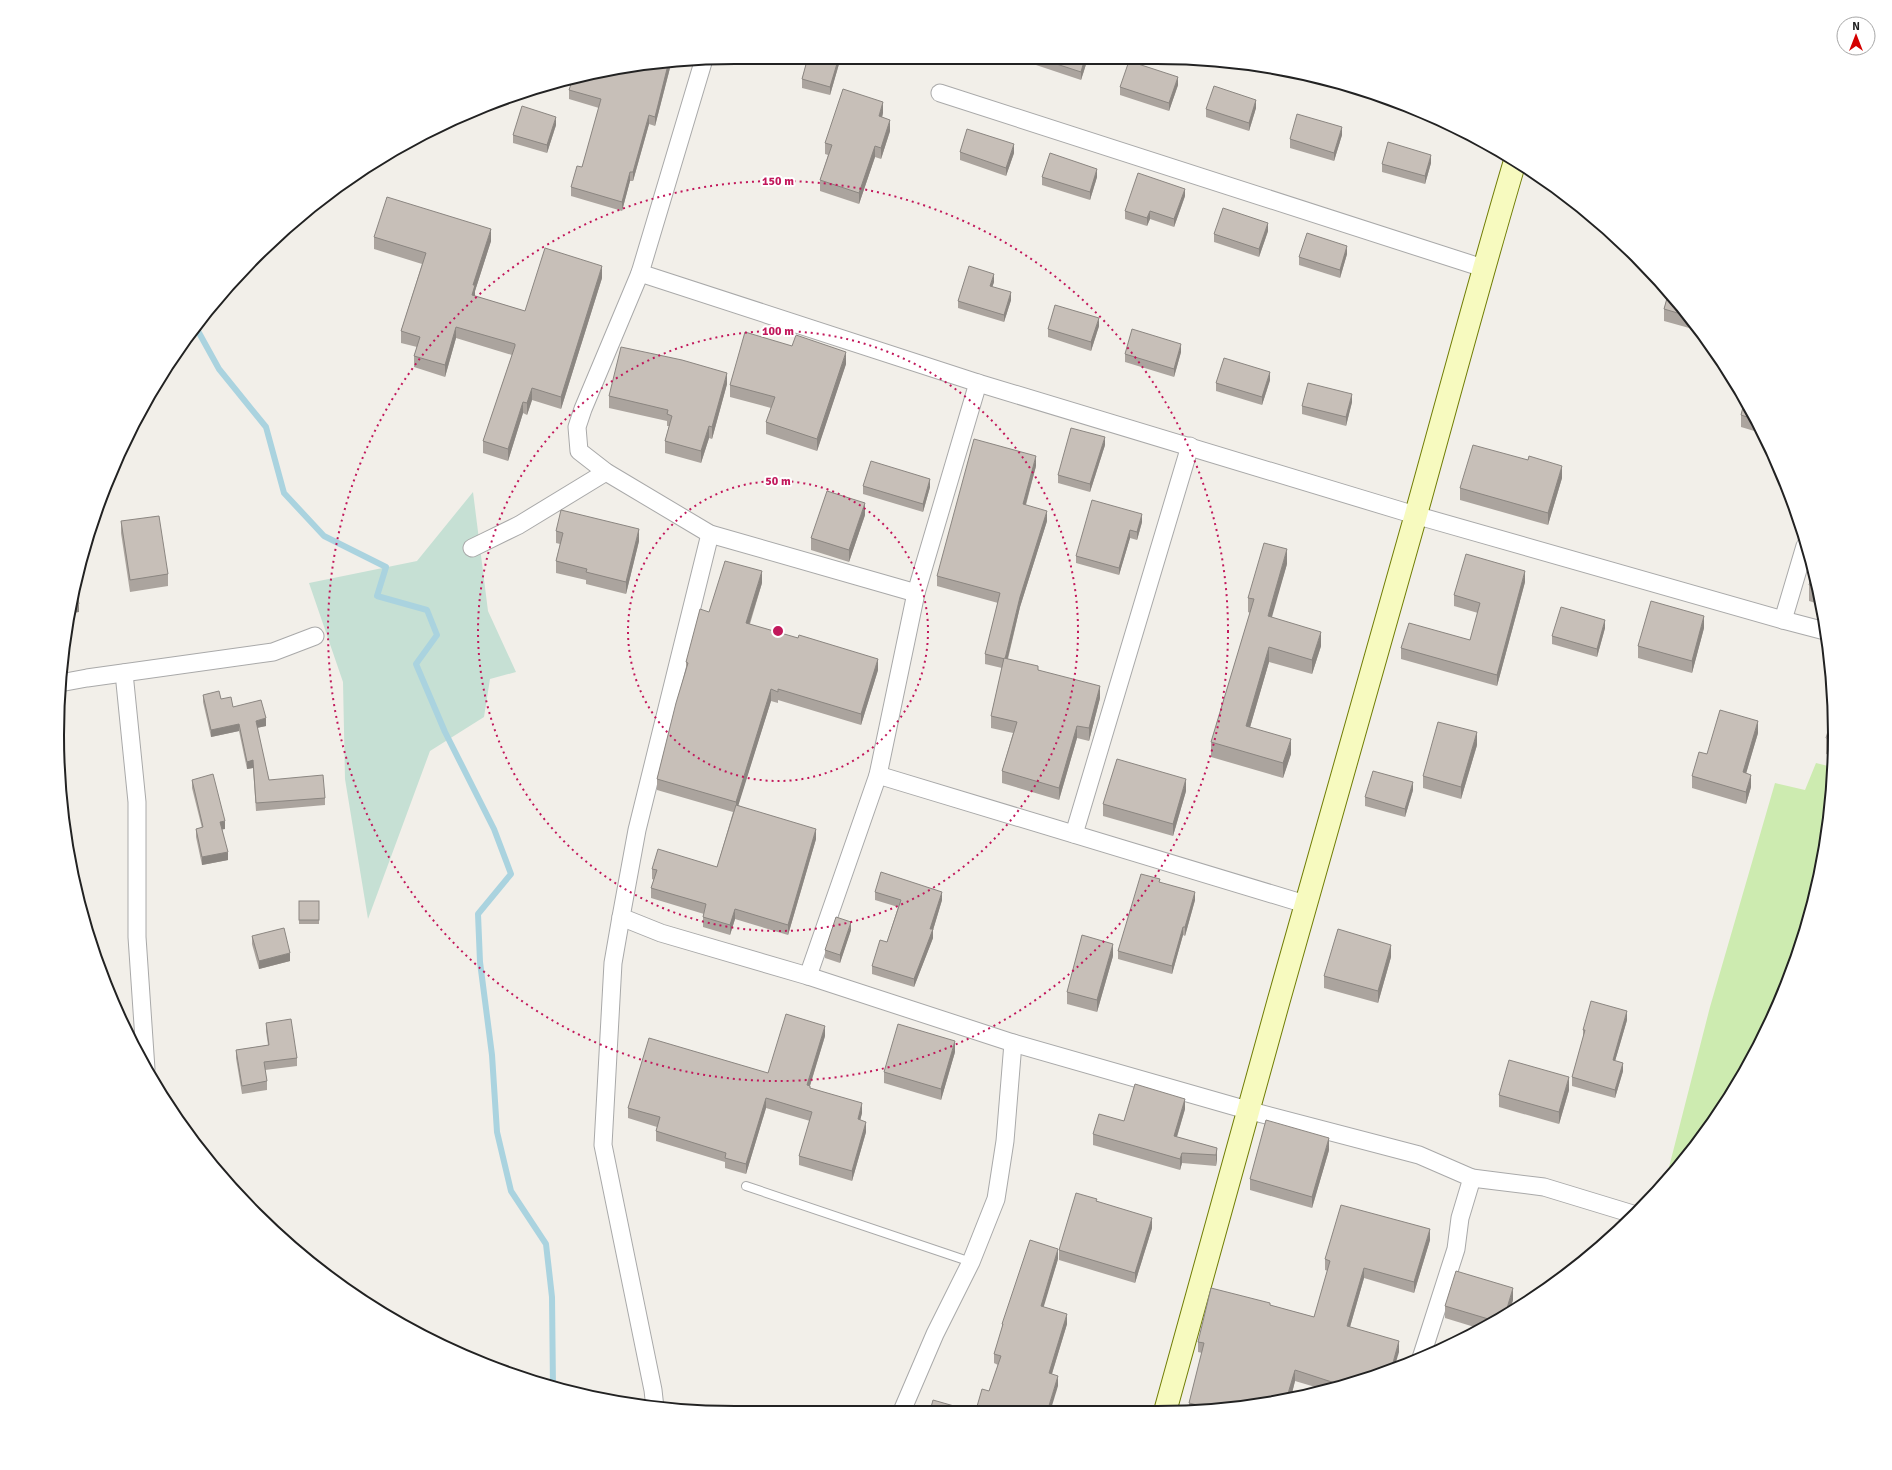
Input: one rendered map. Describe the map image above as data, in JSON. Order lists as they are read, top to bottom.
{
  "north": "top",
  "rings": ["150 m", "100 m", "50 m"]
}
